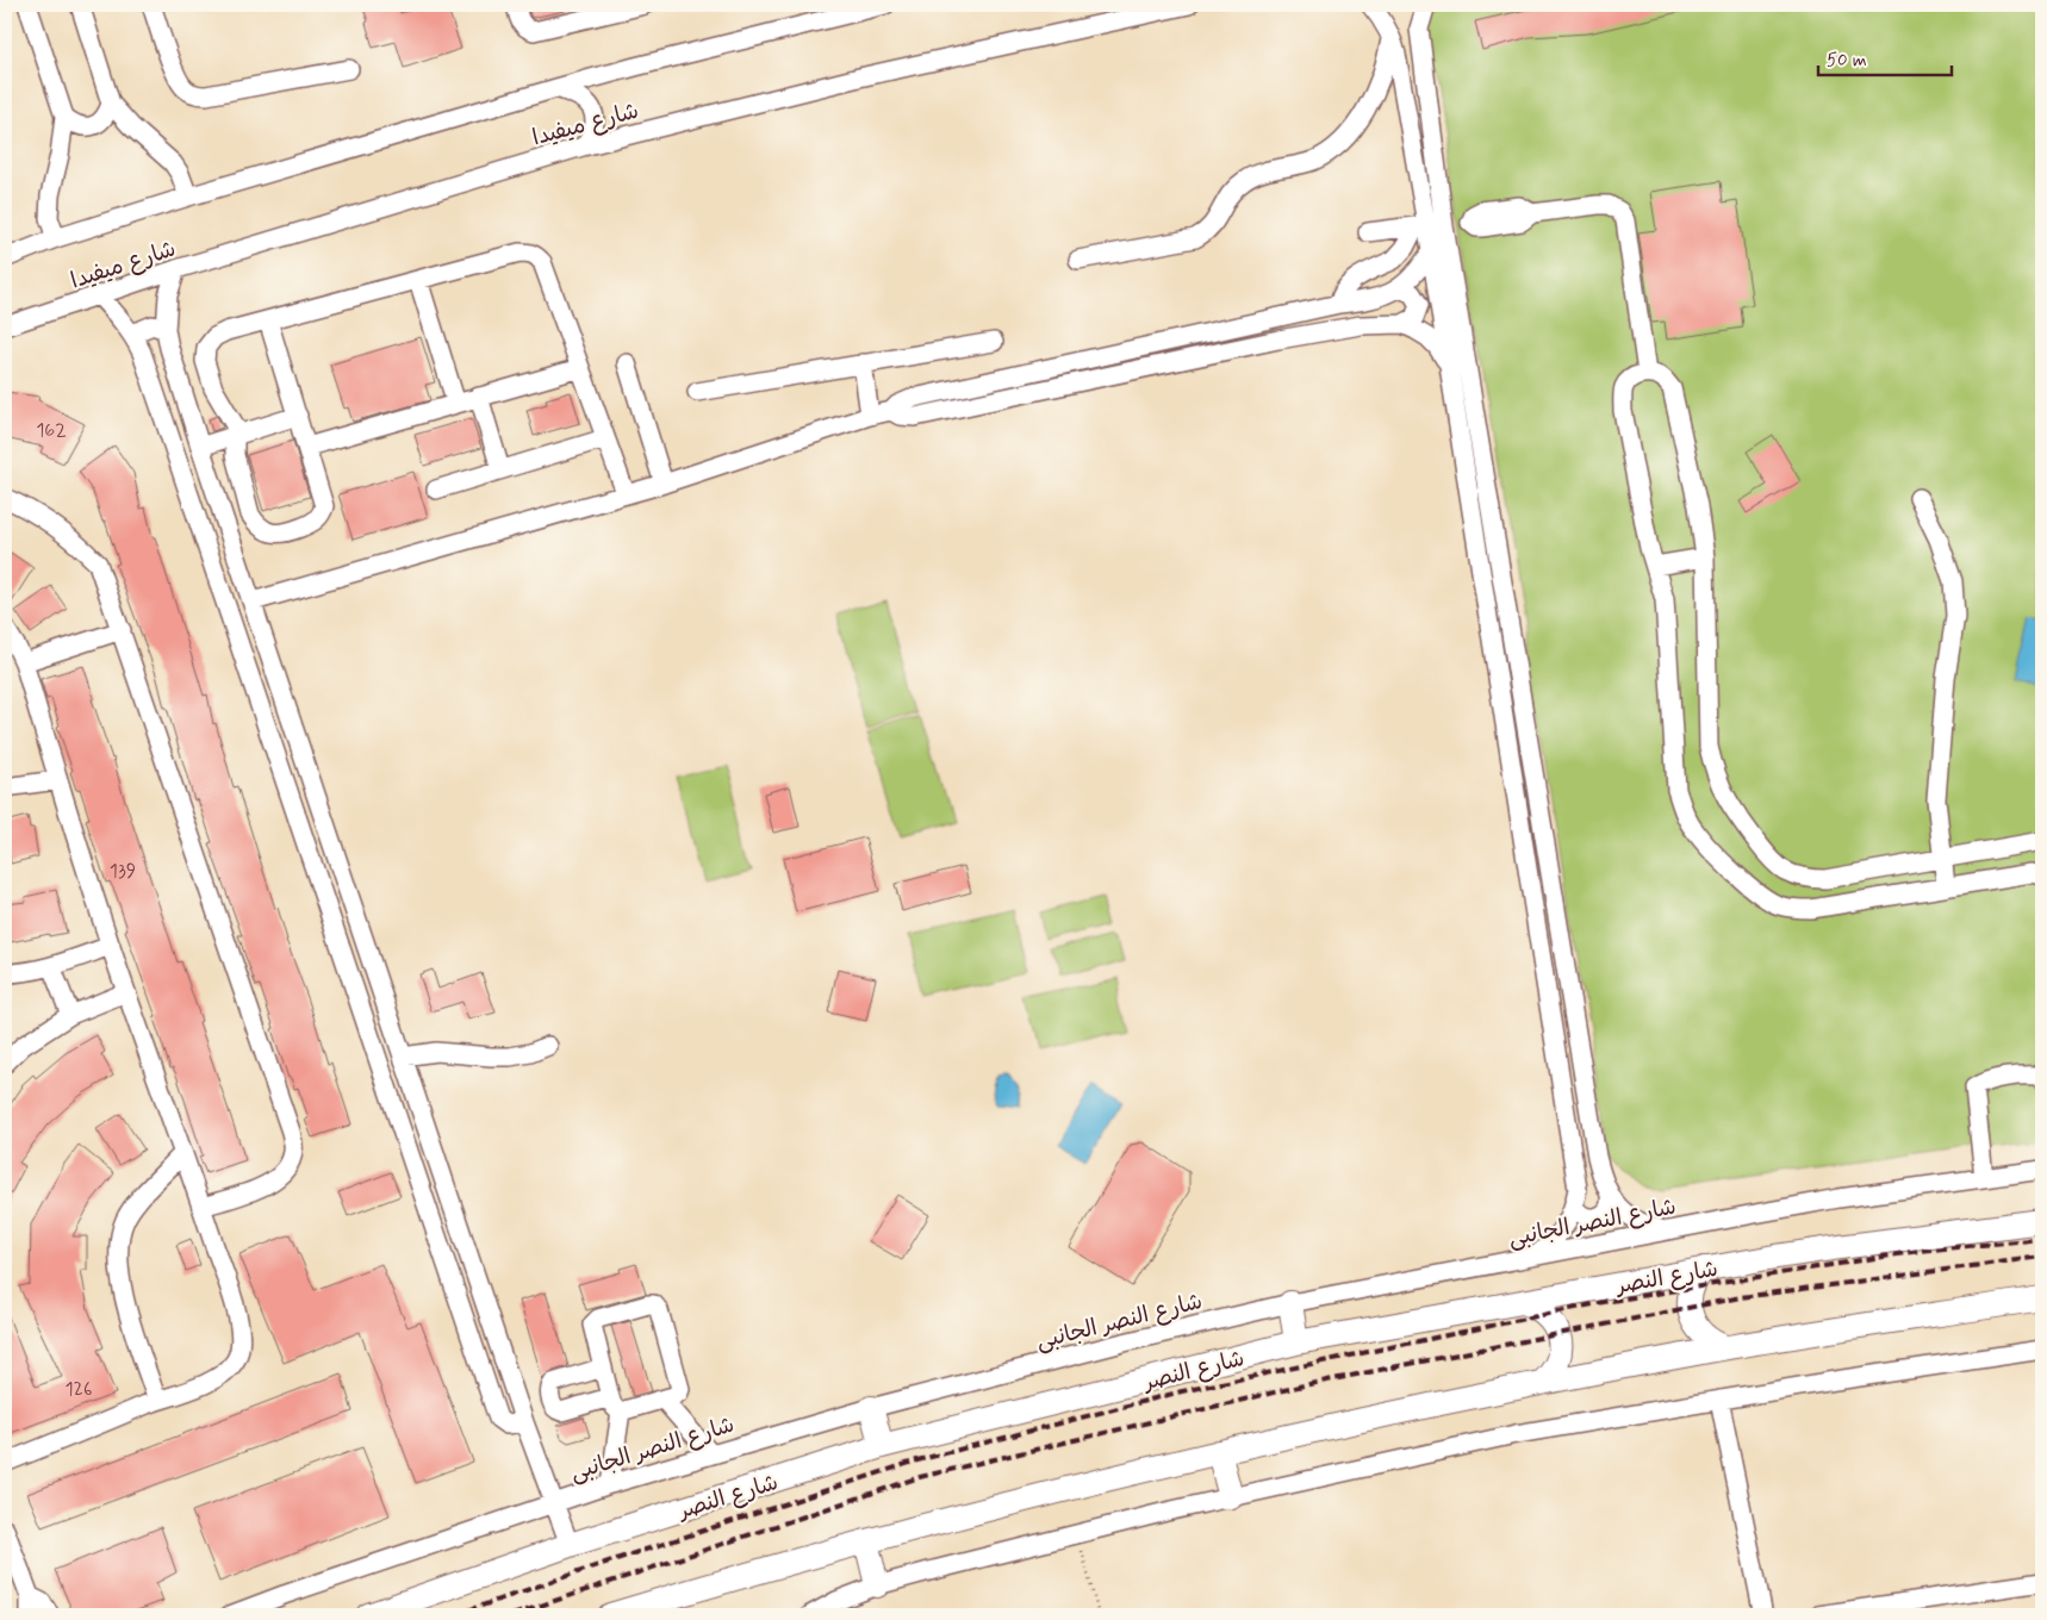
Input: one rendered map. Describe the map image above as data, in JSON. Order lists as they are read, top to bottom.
{
  "streets": {
    "main road": ["شارع النصر"],
    "street": ["شارع ميفيدا", "شارع النصر الجانبى"]
  },
  "house_numbers": ["162", "139", "126"],
  "scale_bar": "50 m"
}
